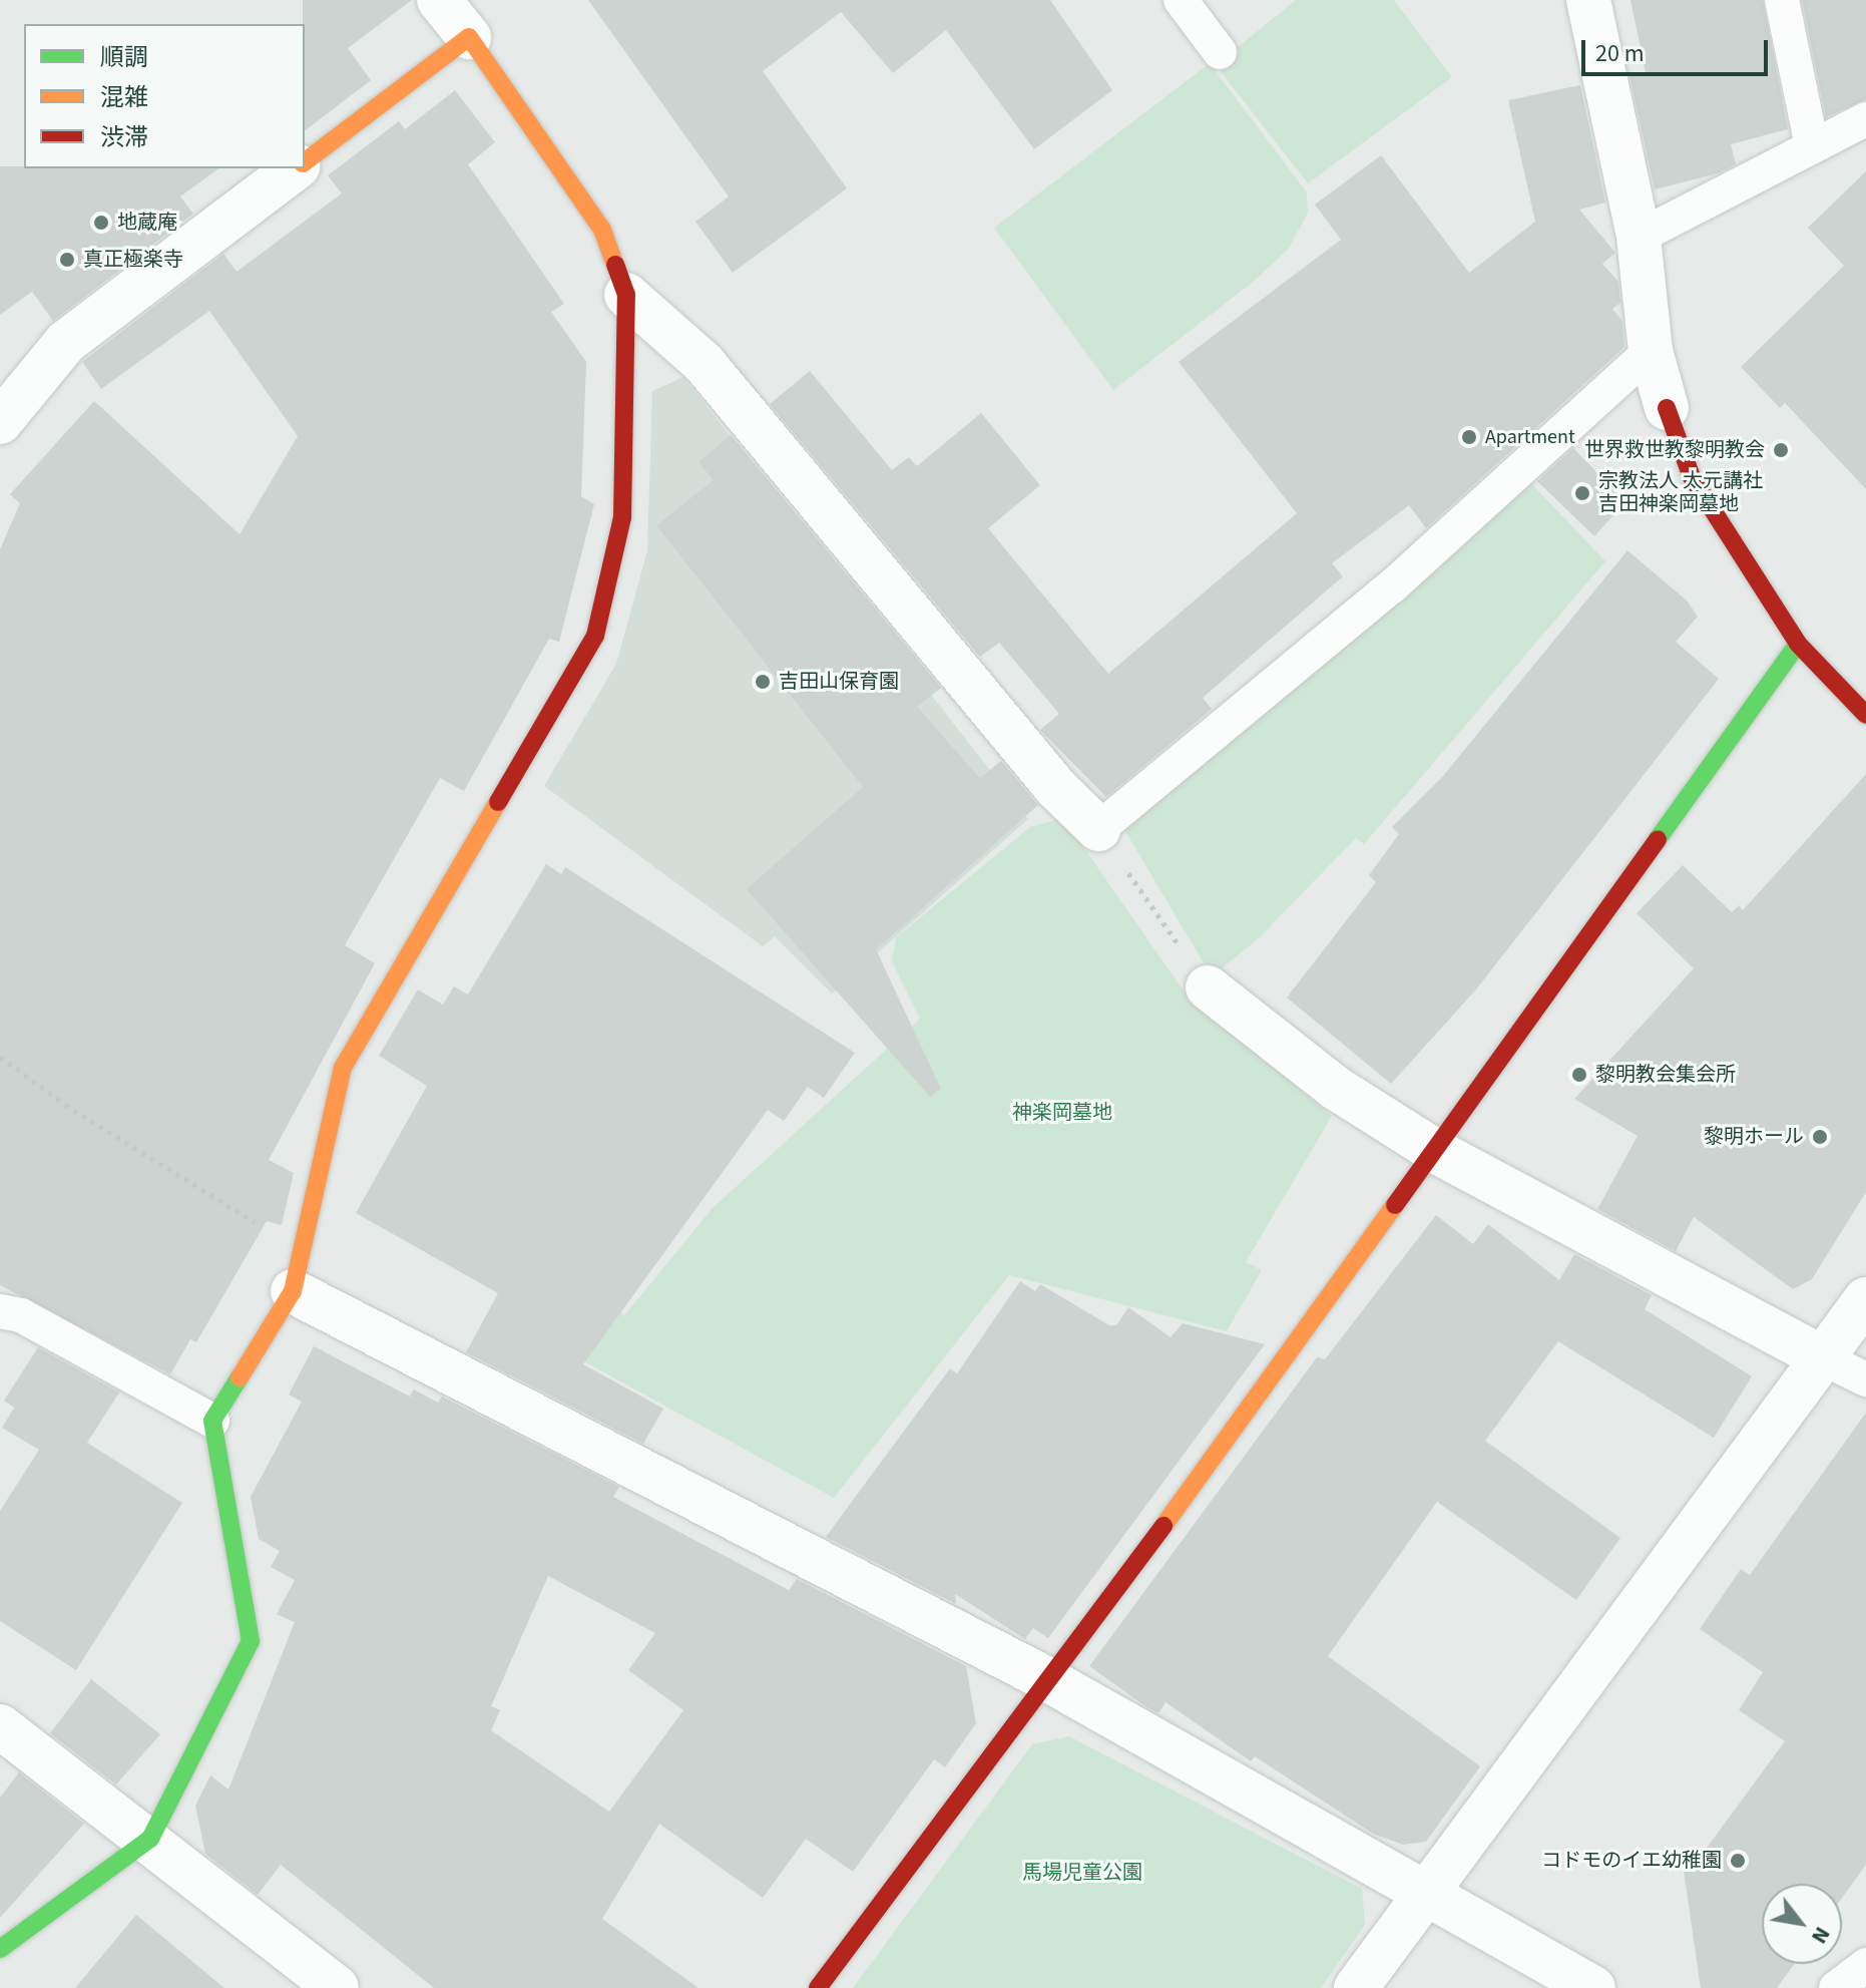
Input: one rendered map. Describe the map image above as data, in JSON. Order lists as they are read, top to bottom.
{
  "parks": ["神楽岡墓地", "馬場児童公園"],
  "places": [
    "地蔵庵",
    "真正極楽寺",
    "Apartment",
    "世界救世教黎明教会",
    "宗教法人 太元講社 吉田神楽岡墓地",
    "吉田山保育園",
    "黎明教会集会所",
    "黎明ホール",
    "コドモのイエ幼稚園"
  ],
  "legend": ["順調", "混雑", "渋滞"],
  "scale_bar": "20 m",
  "north": "bottom right"
}
